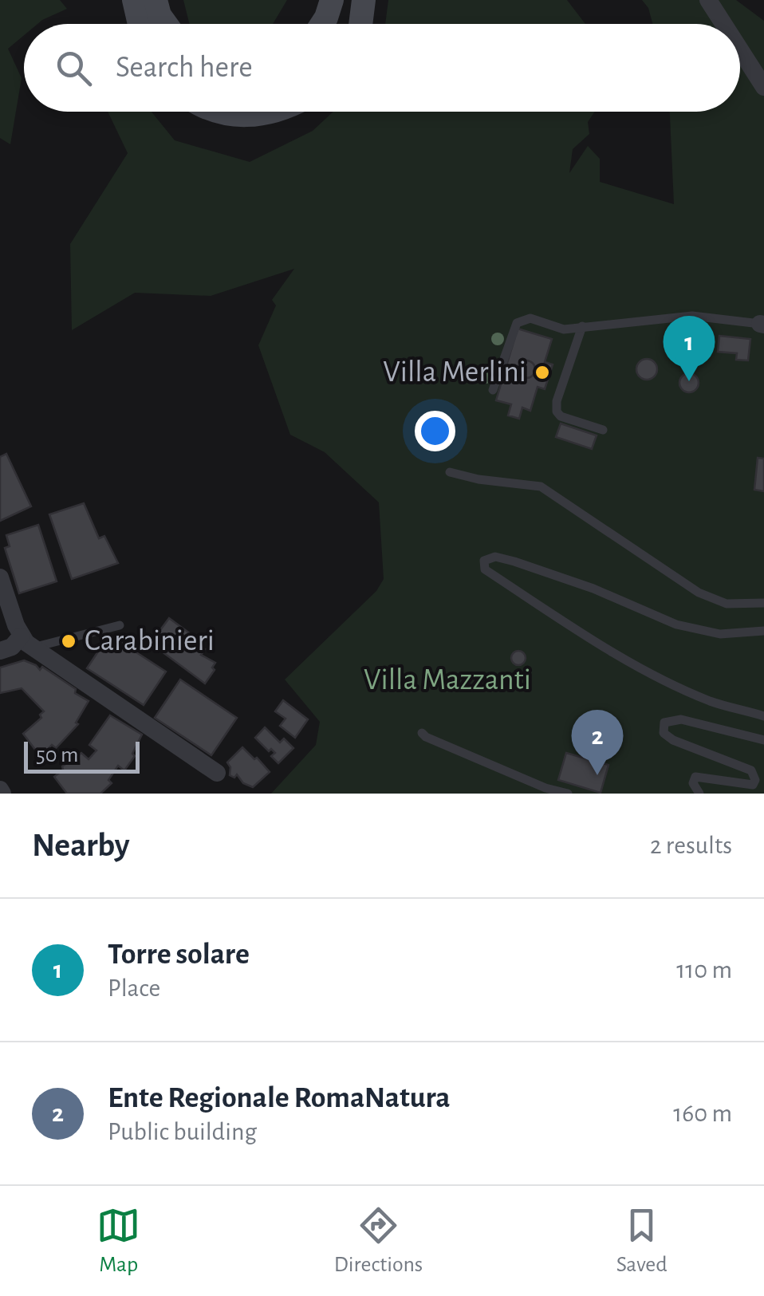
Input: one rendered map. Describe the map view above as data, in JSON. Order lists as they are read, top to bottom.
{
  "parks": ["Villa Mazzanti"],
  "places": ["Villa Merlini", "Carabinieri"],
  "scale_bar": "50 m",
  "page": {
    "search": "Search here",
    "pins": ["1", "2"],
    "scale": "50 m",
    "heading": ["Nearby", "2 results"],
    "list": [
      {
        "mark": "1",
        "name": "Torre solare",
        "note": "Place",
        "value": "110 m"
      },
      {
        "mark": "2",
        "name": "Ente Regionale RomaNatura",
        "note": "Public building",
        "value": "160 m"
      }
    ],
    "nav": ["Map", "Directions", "Saved"]
  }
}
